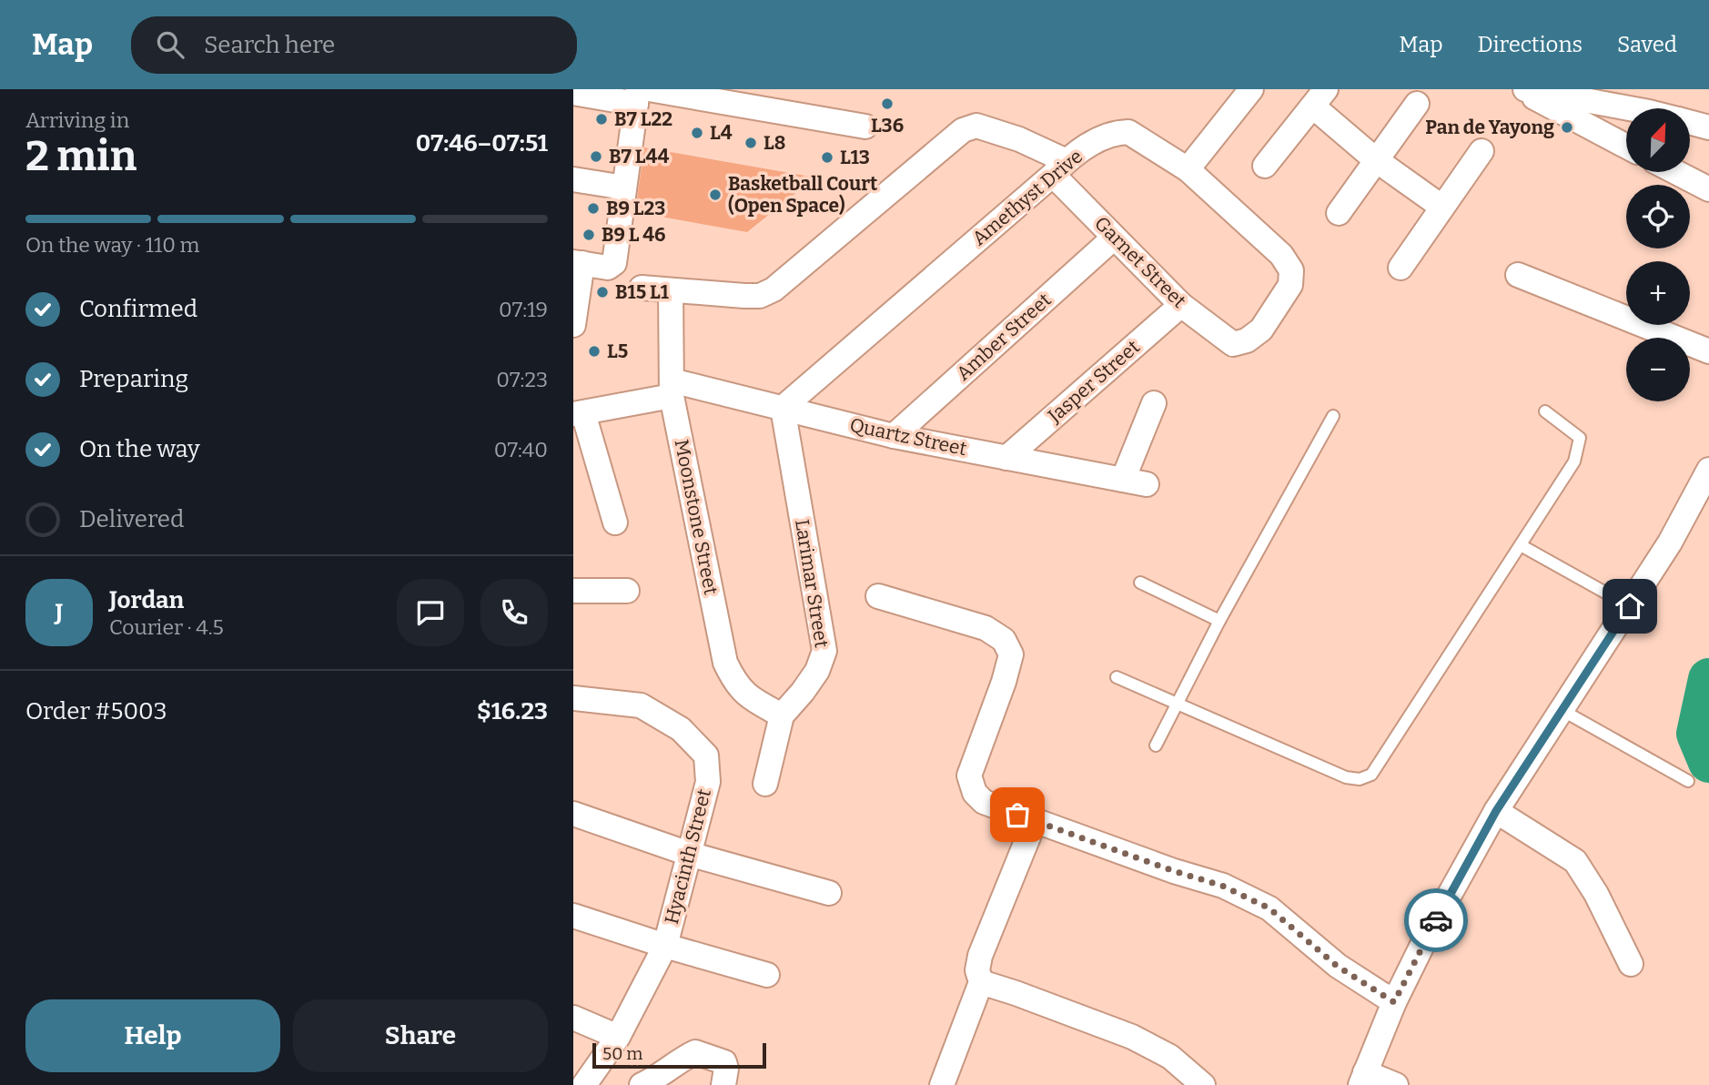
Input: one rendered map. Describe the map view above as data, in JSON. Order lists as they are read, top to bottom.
{
  "streets": {
    "street": [
      "Amethyst Drive",
      "Garnet Street",
      "Amber Street",
      "Jasper Street",
      "Quartz Street",
      "Moonstone Street",
      "Larimar Street",
      "Hyacinth Street"
    ]
  },
  "crossings": [
    ["Amethyst Drive", "Garnet Street"],
    ["Amethyst Drive", "Quartz Street"],
    ["Amethyst Drive", "Larimar Street"],
    ["Garnet Street", "Amber Street"],
    ["Garnet Street", "Jasper Street"],
    ["Amber Street", "Quartz Street"],
    ["Jasper Street", "Quartz Street"],
    ["Quartz Street", "Moonstone Street"],
    ["Quartz Street", "Larimar Street"],
    ["Moonstone Street", "Larimar Street"]
  ],
  "places": [
    "L36",
    "B7 L22",
    "Pan de Yayong",
    "L4",
    "L8",
    "B7 L44",
    "L13",
    "Basketball Court (Open Space)",
    "B9 L23",
    "B9 L 46",
    "B15 L1",
    "L5"
  ],
  "scale_bar": "50 m",
  "north": "top right",
  "page": {
    "header": "Map",
    "search": "Search here",
    "nav": ["Map", "Directions", "Saved"],
    "heading": ["2 min", "Arriving in", "07:46–07:51"],
    "panel": [
      "Jordan",
      "Courier · 4.5",
      "Order #5003",
      "$16.23"
    ],
    "map_buttons": ["+", "−"],
    "bar": "On the way · 110 m",
    "list": [
      ["Confirmed", "07:19"],
      ["Preparing", "07:23"],
      ["On the way", "07:40"],
      "Delivered"
    ],
    "round": "J",
    "buttons": ["Help", "Share"],
    "scale": "50 m"
  }
}
